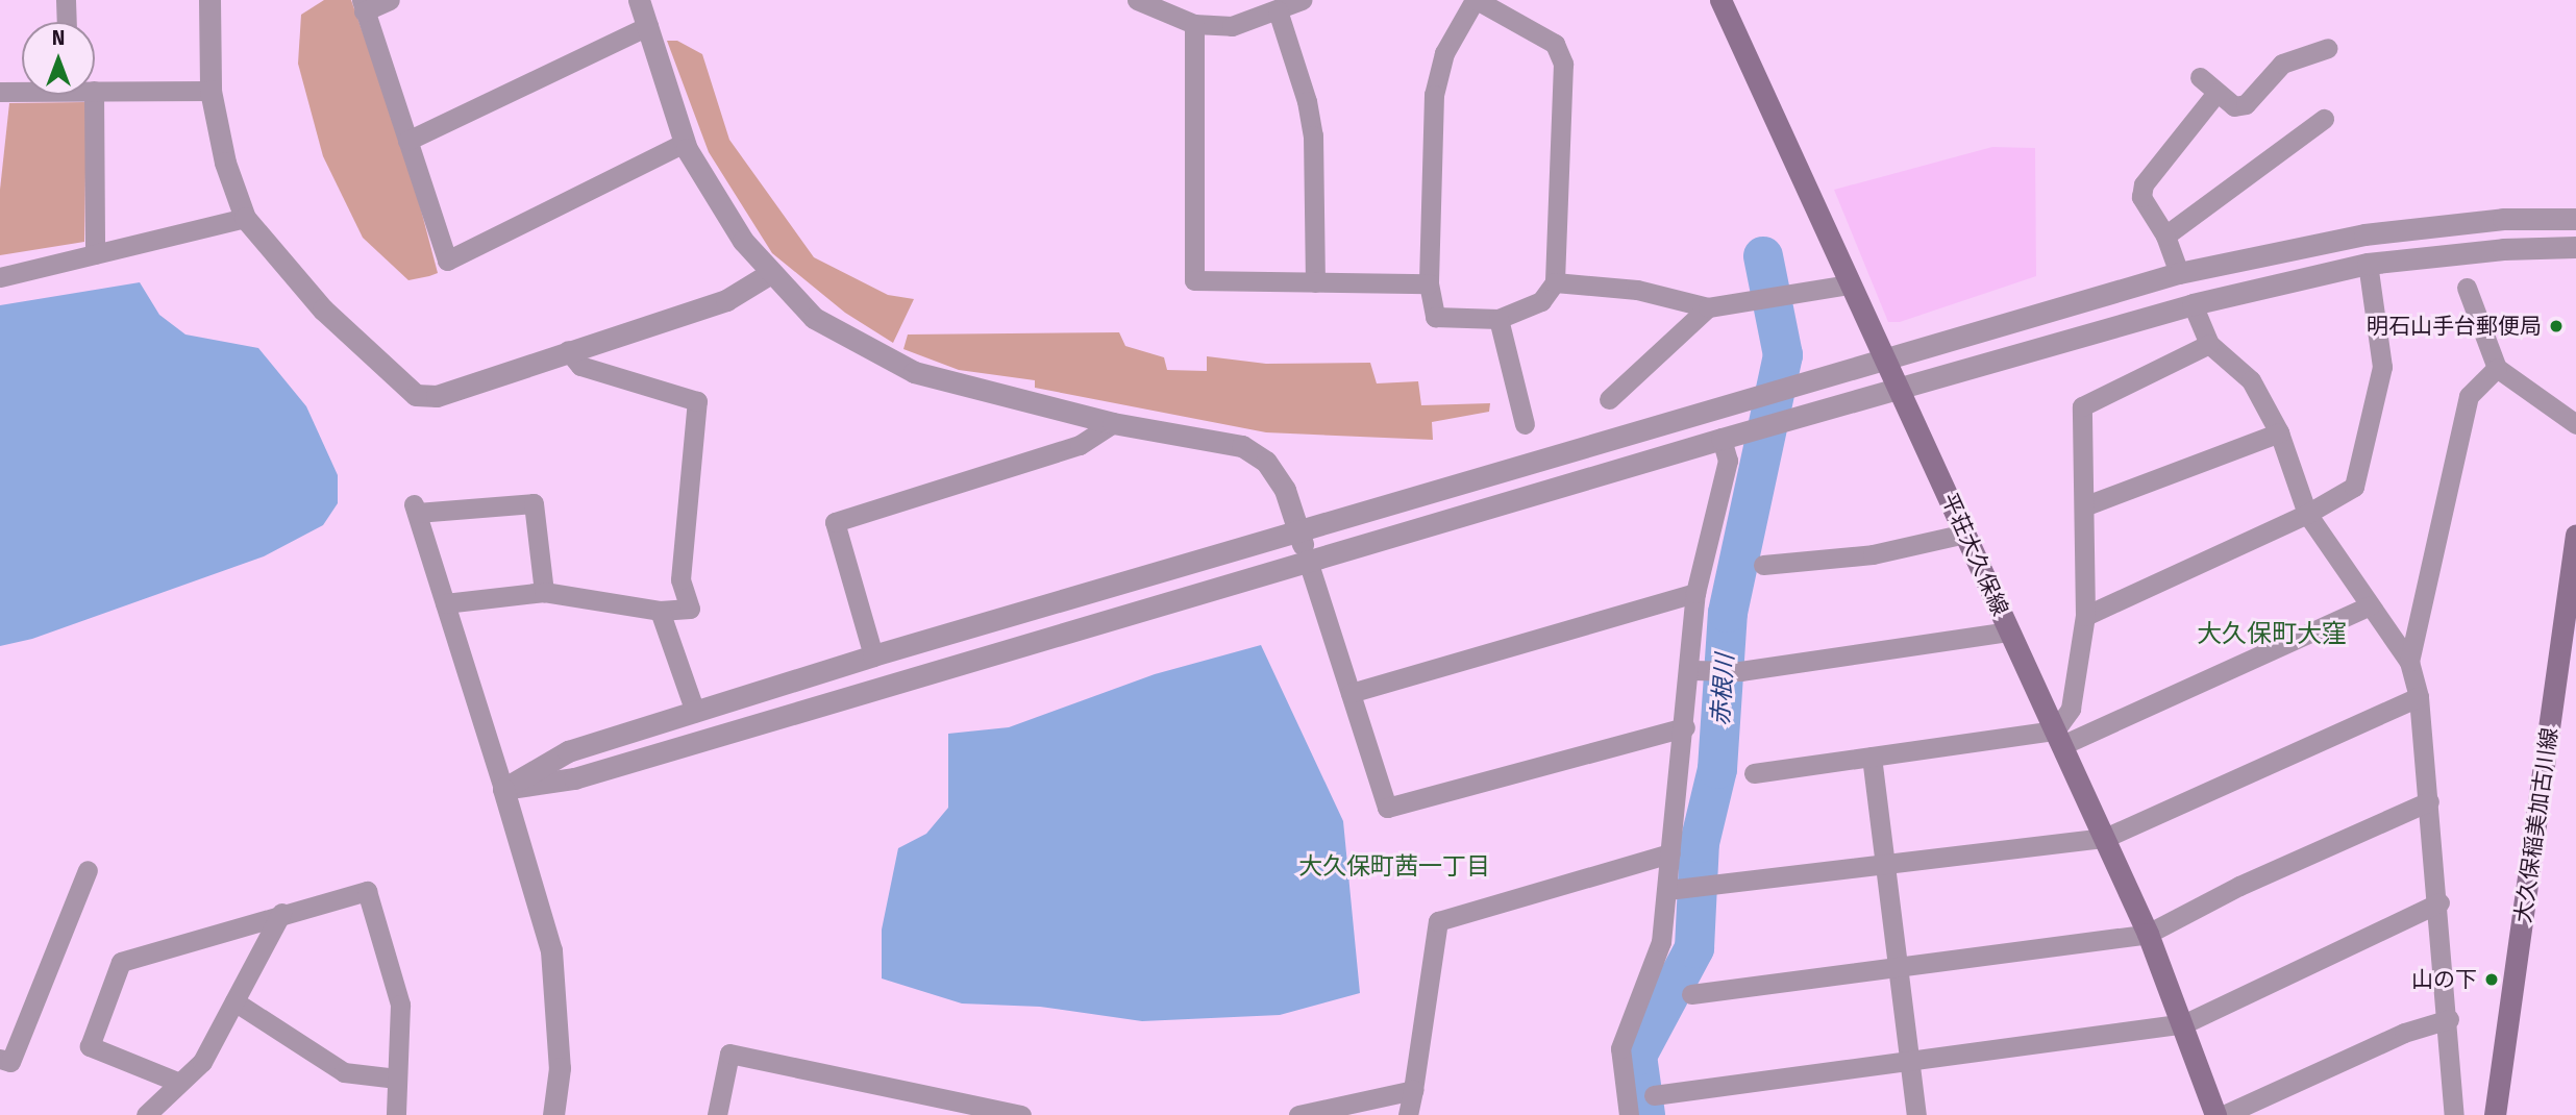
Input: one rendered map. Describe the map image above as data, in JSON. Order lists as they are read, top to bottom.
{
  "streets": {
    "main road": ["平荘大久保線", "大久保稲美加古川線"]
  },
  "districts": ["大久保町大窪", "大久保町茜一丁目"],
  "water": ["赤根川"],
  "places": ["明石山手台郵便局", "山の下"],
  "north": "top"
}
